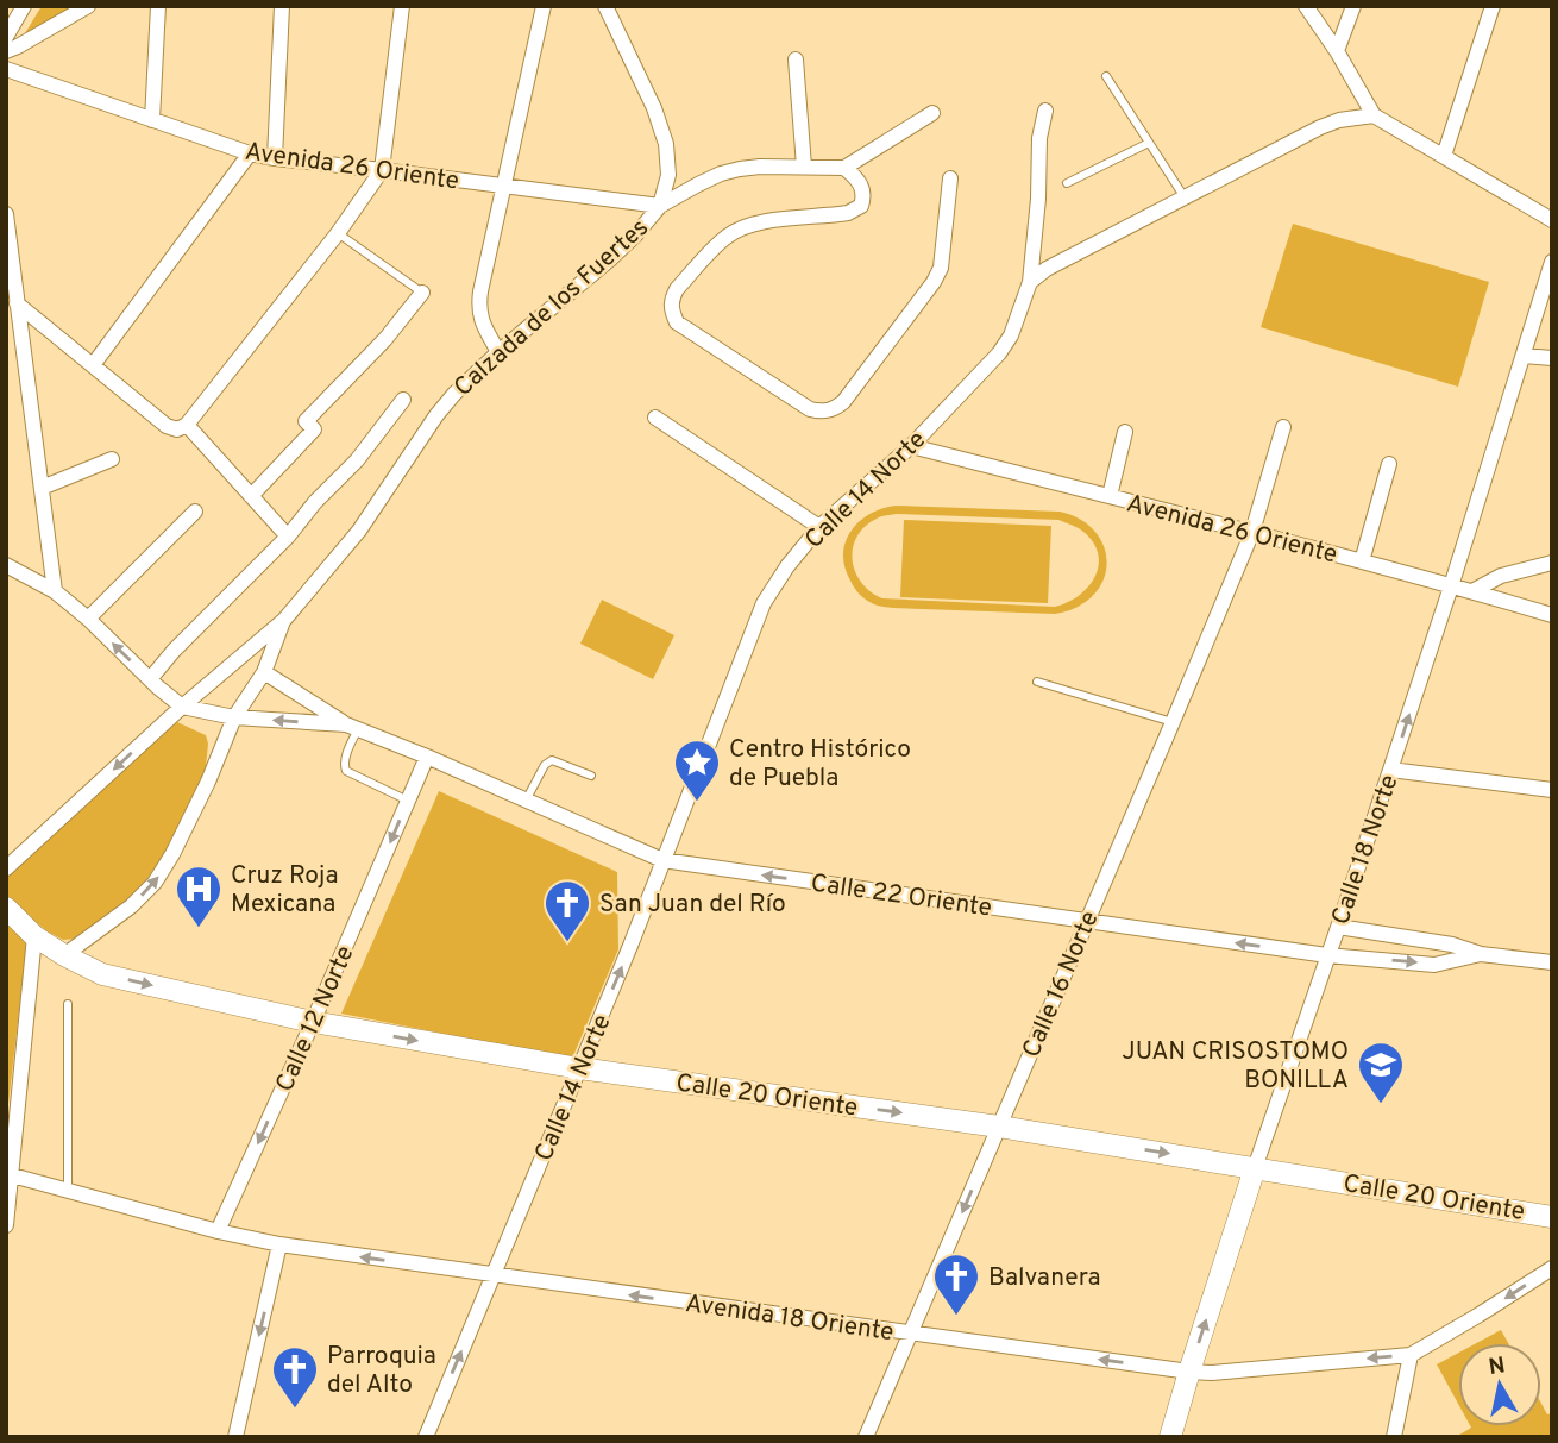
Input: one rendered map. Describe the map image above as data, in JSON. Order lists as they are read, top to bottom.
{
  "streets": {
    "street": [
      "Avenida 26 Oriente",
      "Calzada de los Fuertes",
      "Calle 14 Norte",
      "Calle 18 Norte",
      "Calle 22 Oriente",
      "Calle 16 Norte",
      "Calle 12 Norte",
      "Calle 20 Oriente",
      "Avenida 18 Oriente"
    ]
  },
  "crossings": [
    ["Avenida 26 Oriente", "Calzada de los Fuertes"],
    ["Avenida 26 Oriente", "Calle 14 Norte"],
    ["Avenida 26 Oriente", "Calle 18 Norte"],
    ["Avenida 26 Oriente", "Calle 16 Norte"],
    ["Calzada de los Fuertes", "Calle 22 Oriente"],
    ["Calzada de los Fuertes", "Calle 20 Oriente"],
    ["Calle 14 Norte", "Calle 22 Oriente"],
    ["Calle 14 Norte", "Calle 20 Oriente"],
    ["Calle 14 Norte", "Avenida 18 Oriente"],
    ["Calle 18 Norte", "Calle 22 Oriente"],
    ["Calle 18 Norte", "Calle 20 Oriente"],
    ["Calle 18 Norte", "Avenida 18 Oriente"],
    ["Calle 22 Oriente", "Calle 16 Norte"],
    ["Calle 22 Oriente", "Calle 12 Norte"],
    ["Calle 16 Norte", "Calle 20 Oriente"],
    ["Calle 16 Norte", "Avenida 18 Oriente"],
    ["Calle 12 Norte", "Calle 20 Oriente"],
    ["Calle 12 Norte", "Avenida 18 Oriente"]
  ],
  "one_way": ["Calle 12 Norte", "Calle 20 Oriente", "Avenida 18 Oriente"],
  "places": {
    "place": ["Centro Histórico de Puebla"],
    "hospital": ["Cruz Roja Mexicana"],
    "church": ["San Juan del Río", "Balvanera", "Parroquia del Alto"],
    "school or university": ["JUAN CRISOSTOMO BONILLA"]
  },
  "north": "top"
}
